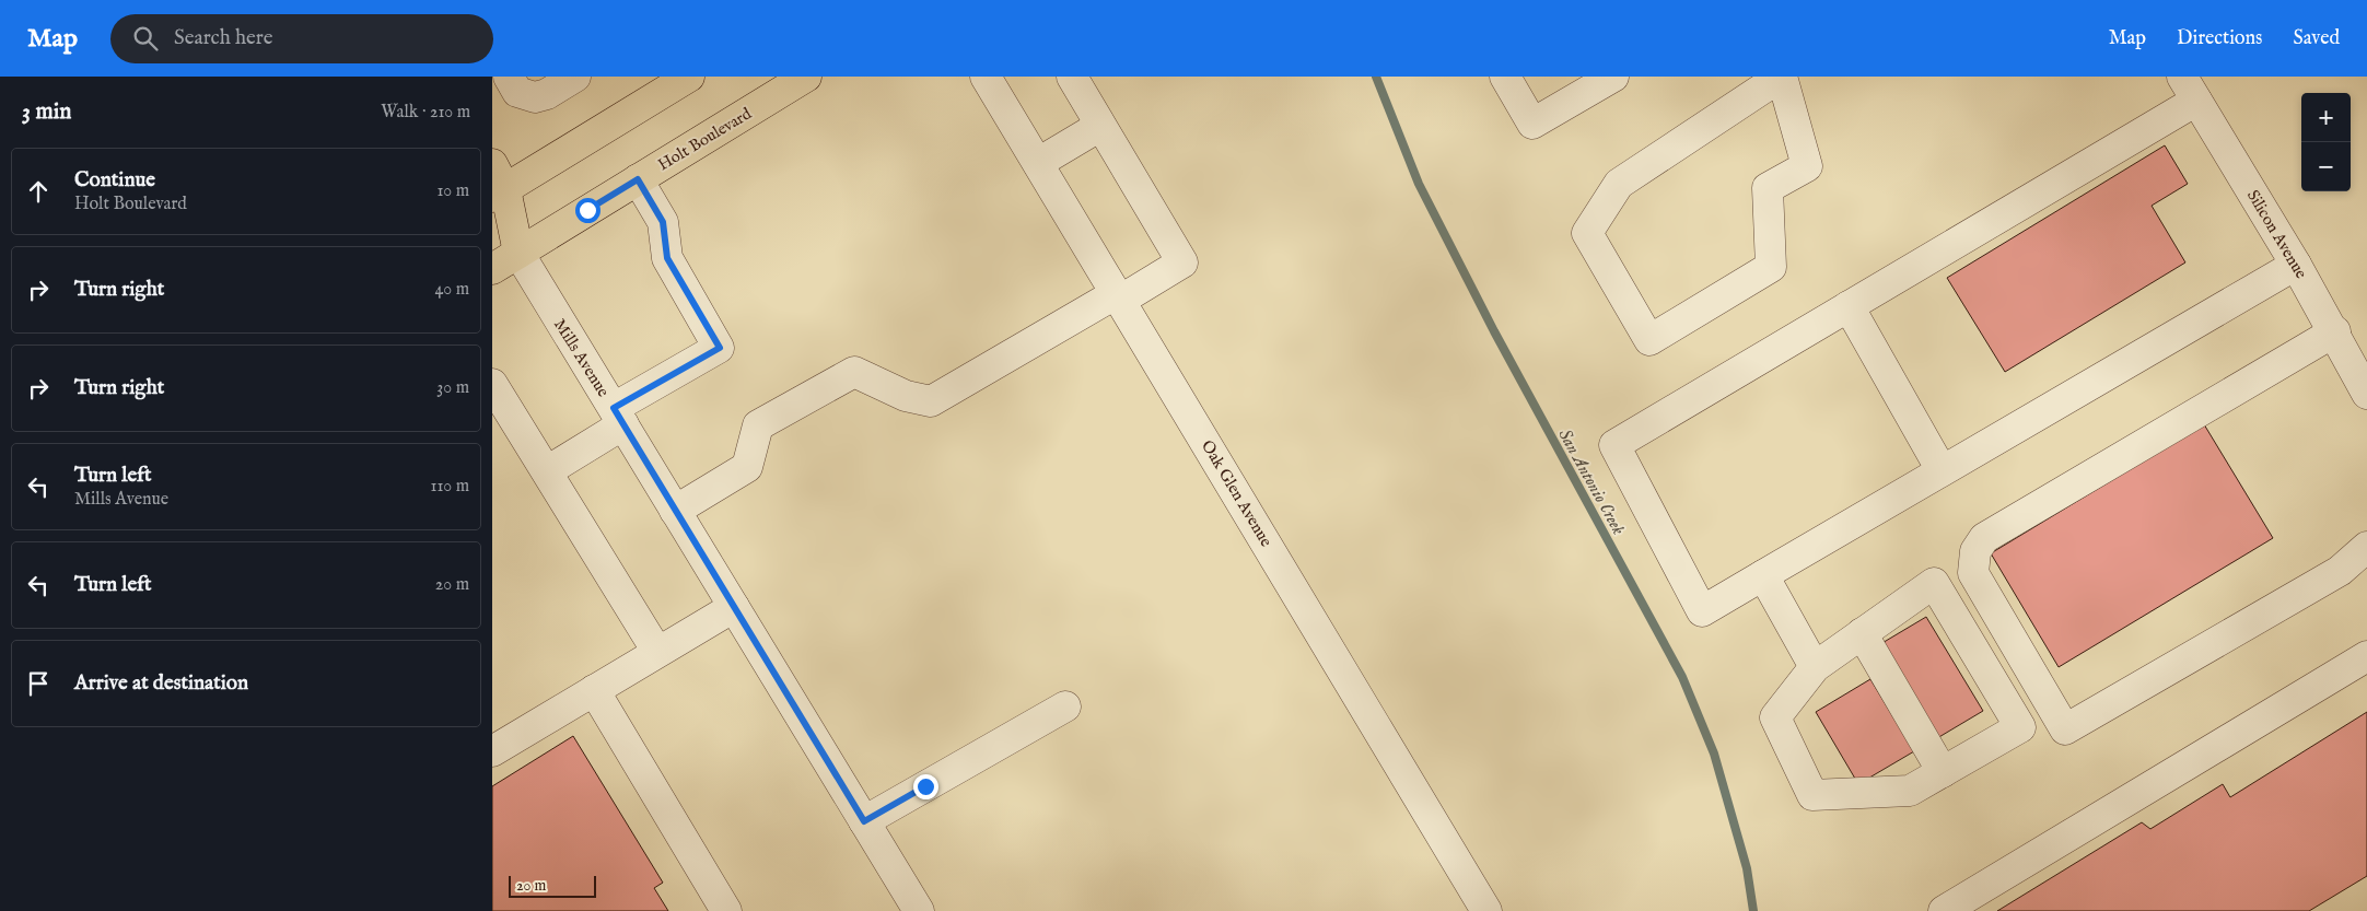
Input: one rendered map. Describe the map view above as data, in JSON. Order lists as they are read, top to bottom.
{
  "streets": {
    "main road": ["Holt Boulevard", "Mills Avenue"],
    "street": ["Silicon Avenue", "Oak Glen Avenue"]
  },
  "crossings": [
    ["Holt Boulevard", "Mills Avenue"]
  ],
  "water": ["San Antonio Creek"],
  "scale_bar": "20 m",
  "page": {
    "header": "Map",
    "search": "Search here",
    "nav": ["Map", "Directions", "Saved"],
    "heading": ["3 min", "Walk · 210 m"],
    "map_buttons": ["+", "−"],
    "list": [
      ["Continue", "Holt Boulevard", "10 m"],
      ["Turn right", "40 m"],
      ["Turn right", "30 m"],
      ["Turn left", "Mills Avenue", "110 m"],
      ["Turn left", "20 m"],
      "Arrive at destination"
    ],
    "scale": "20 m"
  }
}
